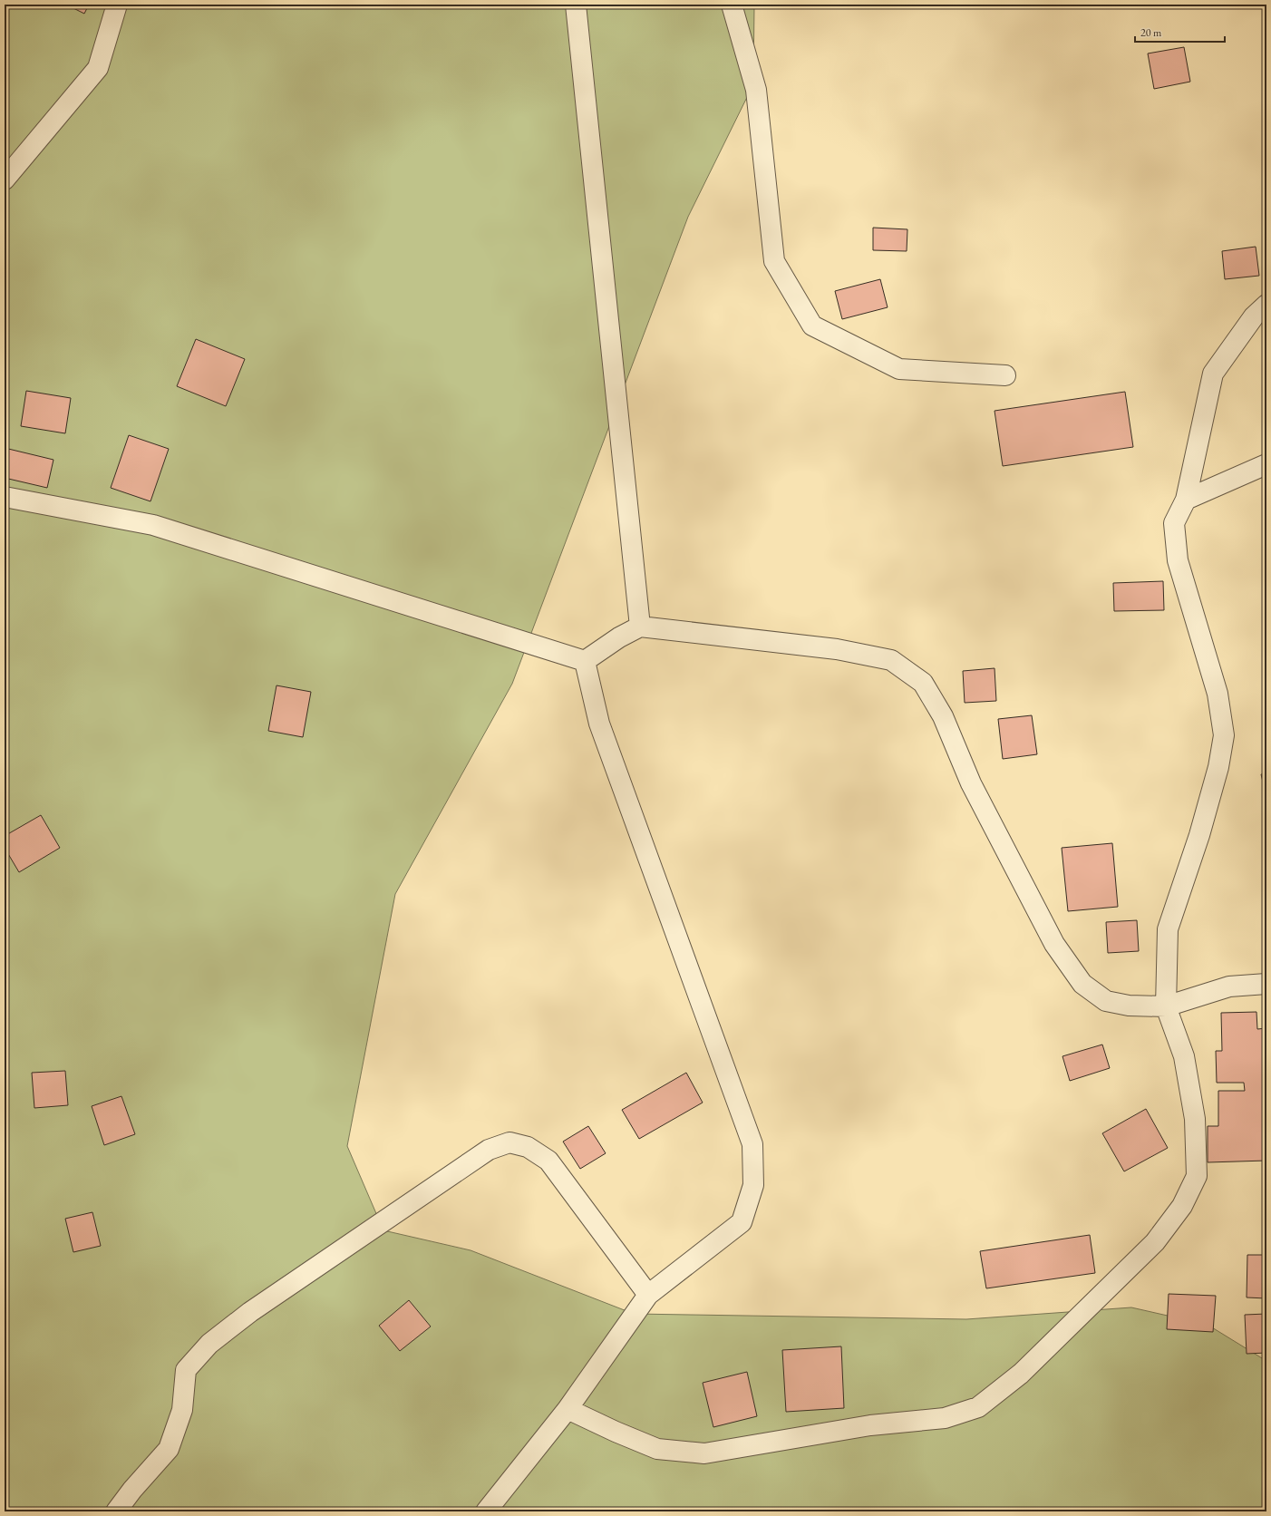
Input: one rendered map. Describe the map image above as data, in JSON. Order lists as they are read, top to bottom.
{
  "scale_bar": "20 m"
}
